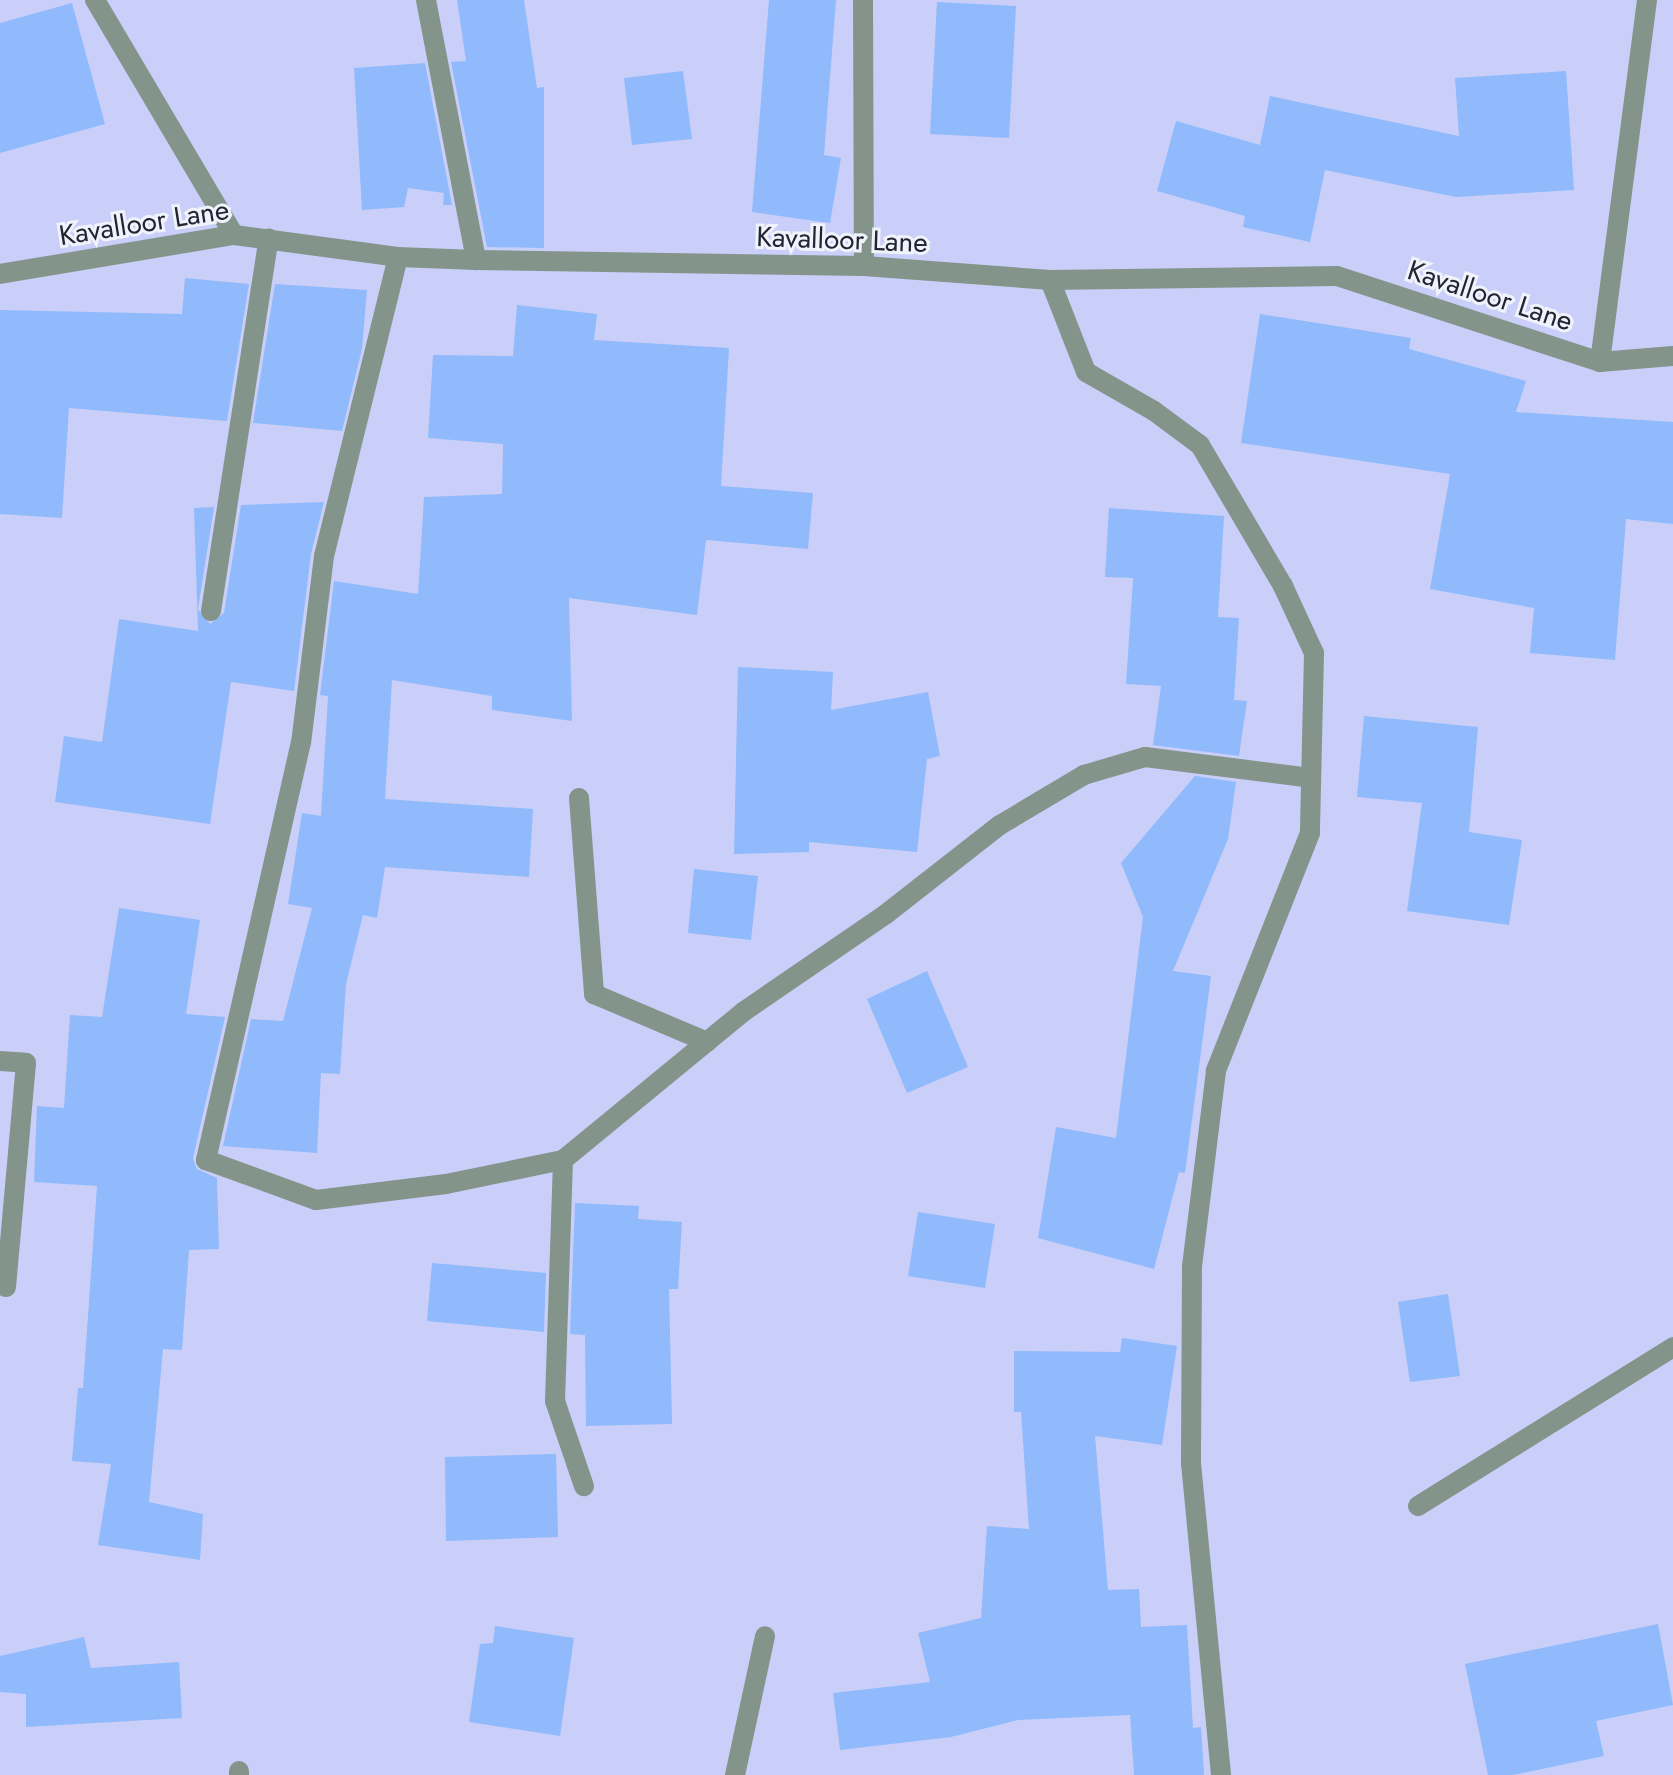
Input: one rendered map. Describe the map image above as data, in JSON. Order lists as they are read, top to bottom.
{
  "streets": {
    "street": ["Kavalloor Lane"]
  }
}
